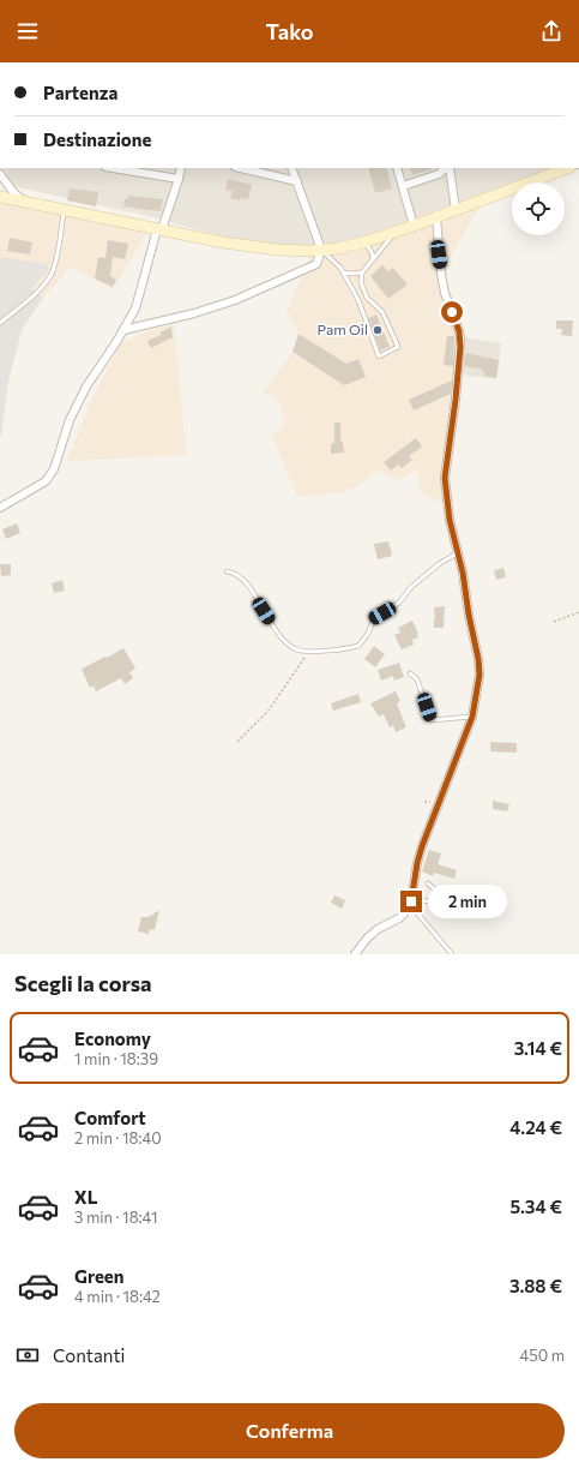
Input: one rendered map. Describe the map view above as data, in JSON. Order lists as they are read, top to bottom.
{
  "places": ["Pam Oil"],
  "page": {
    "header": "Tako",
    "banner": ["Partenza", "Destinazione"],
    "bubble": "2 min",
    "heading": "Scegli la corsa",
    "list": [
      {
        "name": "Economy",
        "note": "1 min · 18:39",
        "value": "3.14 €"
      },
      {
        "name": "Comfort",
        "note": "2 min · 18:40",
        "value": "4.24 €"
      },
      {
        "name": "XL",
        "note": "3 min · 18:41",
        "value": "5.34 €"
      },
      {
        "name": "Green",
        "note": "4 min · 18:42",
        "value": "3.88 €"
      }
    ],
    "pay": ["Contanti", "450 m"],
    "buttons": "Conferma"
  }
}
